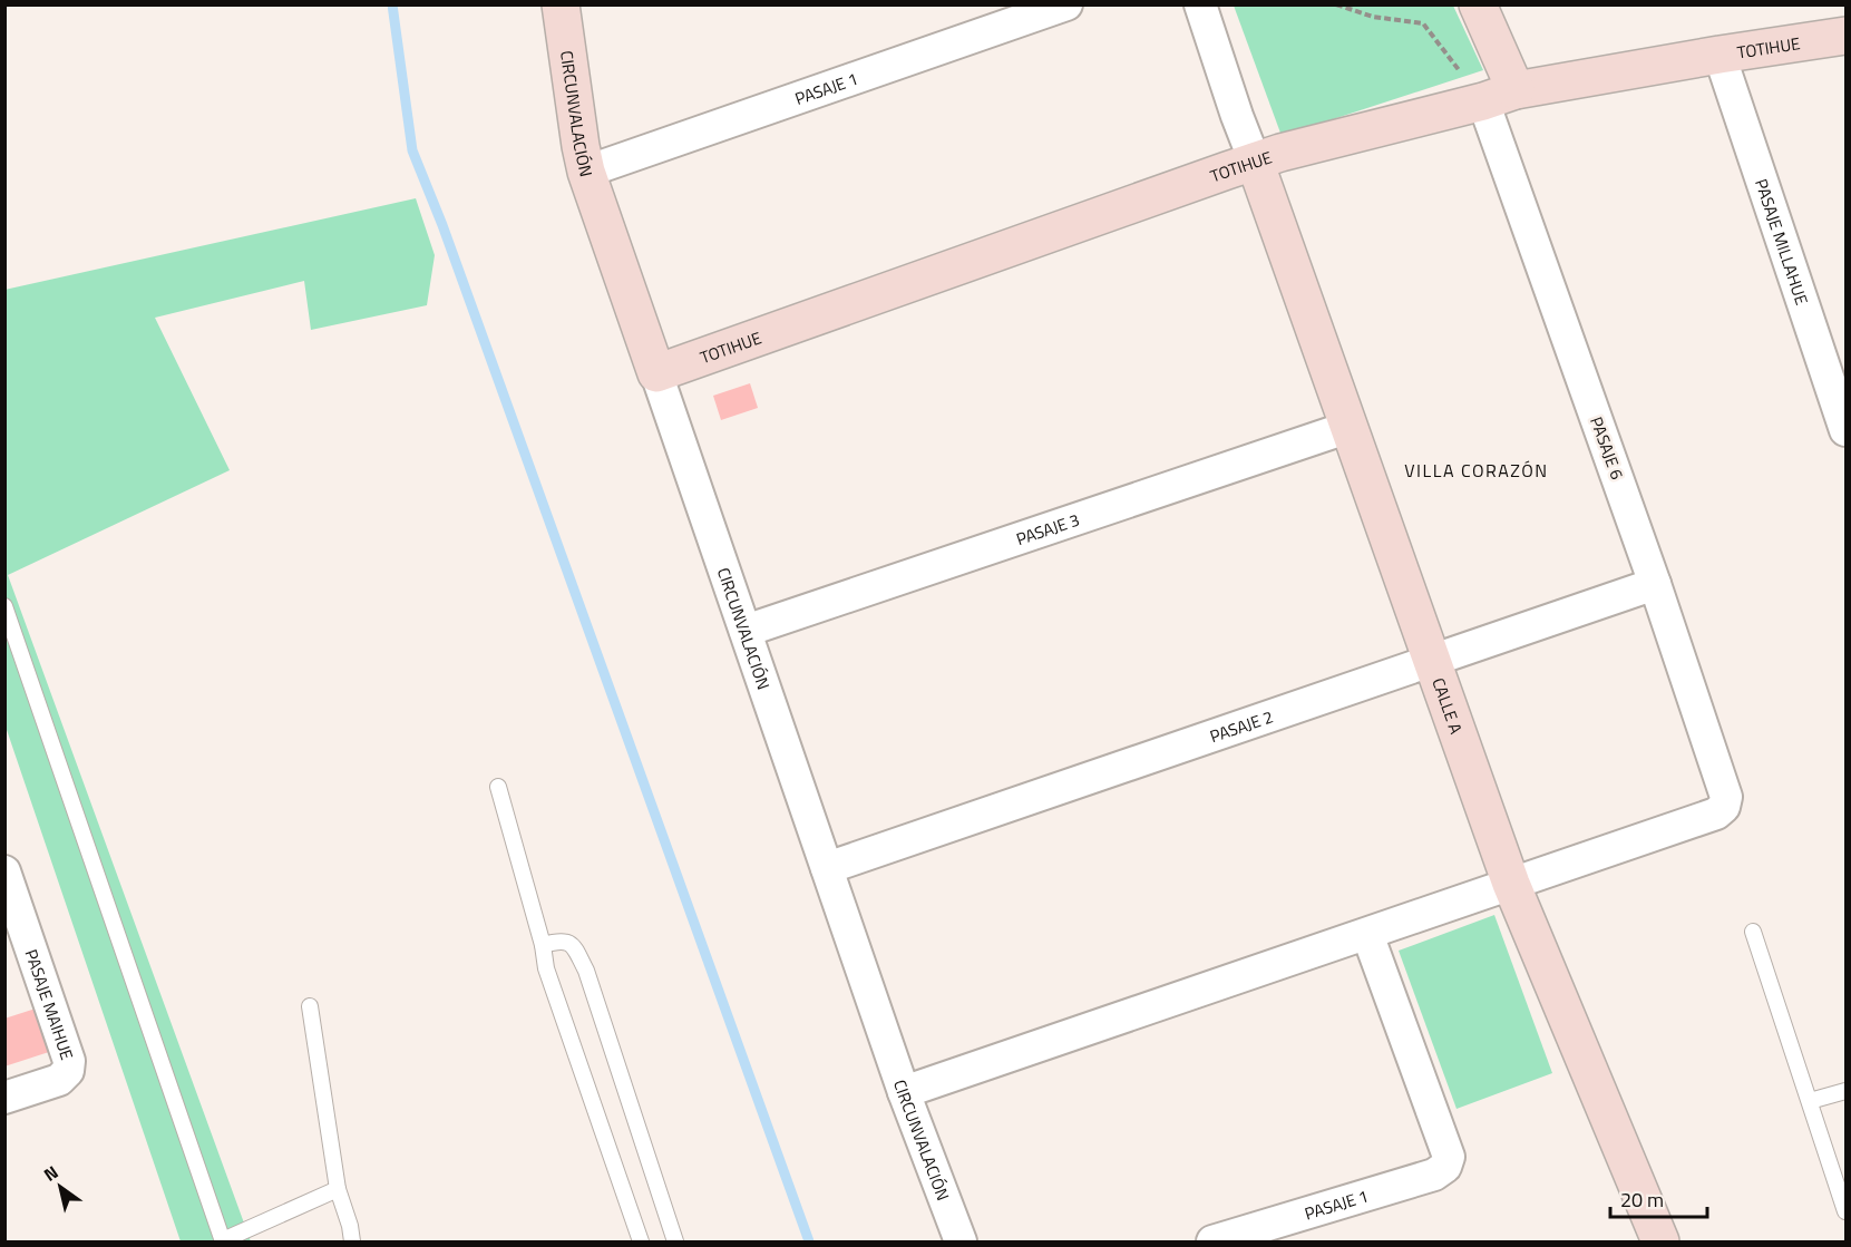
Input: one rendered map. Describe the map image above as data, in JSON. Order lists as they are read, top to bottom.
{
  "streets": {
    "street": [
      "TOTIHUE",
      "PASAJE 1",
      "CIRCUNVALACIÓN",
      "PASAJE MILLAHUE",
      "PASAJE 6",
      "PASAJE 3",
      "CALLE A",
      "PASAJE 2",
      "PASAJE MAIHUE"
    ]
  },
  "crossings": [
    ["TOTIHUE", "CIRCUNVALACIÓN"],
    ["TOTIHUE", "PASAJE MILLAHUE"],
    ["TOTIHUE", "PASAJE 6"],
    ["TOTIHUE", "CALLE A"],
    ["PASAJE 1", "CIRCUNVALACIÓN"],
    ["CIRCUNVALACIÓN", "PASAJE 3"],
    ["CIRCUNVALACIÓN", "PASAJE 2"],
    ["PASAJE 6", "CALLE A"],
    ["PASAJE 6", "PASAJE 2"],
    ["PASAJE 3", "CALLE A"],
    ["CALLE A", "PASAJE 2"]
  ],
  "districts": ["VILLA CORAZÓN"],
  "scale_bar": "20 m",
  "north": "top left"
}
